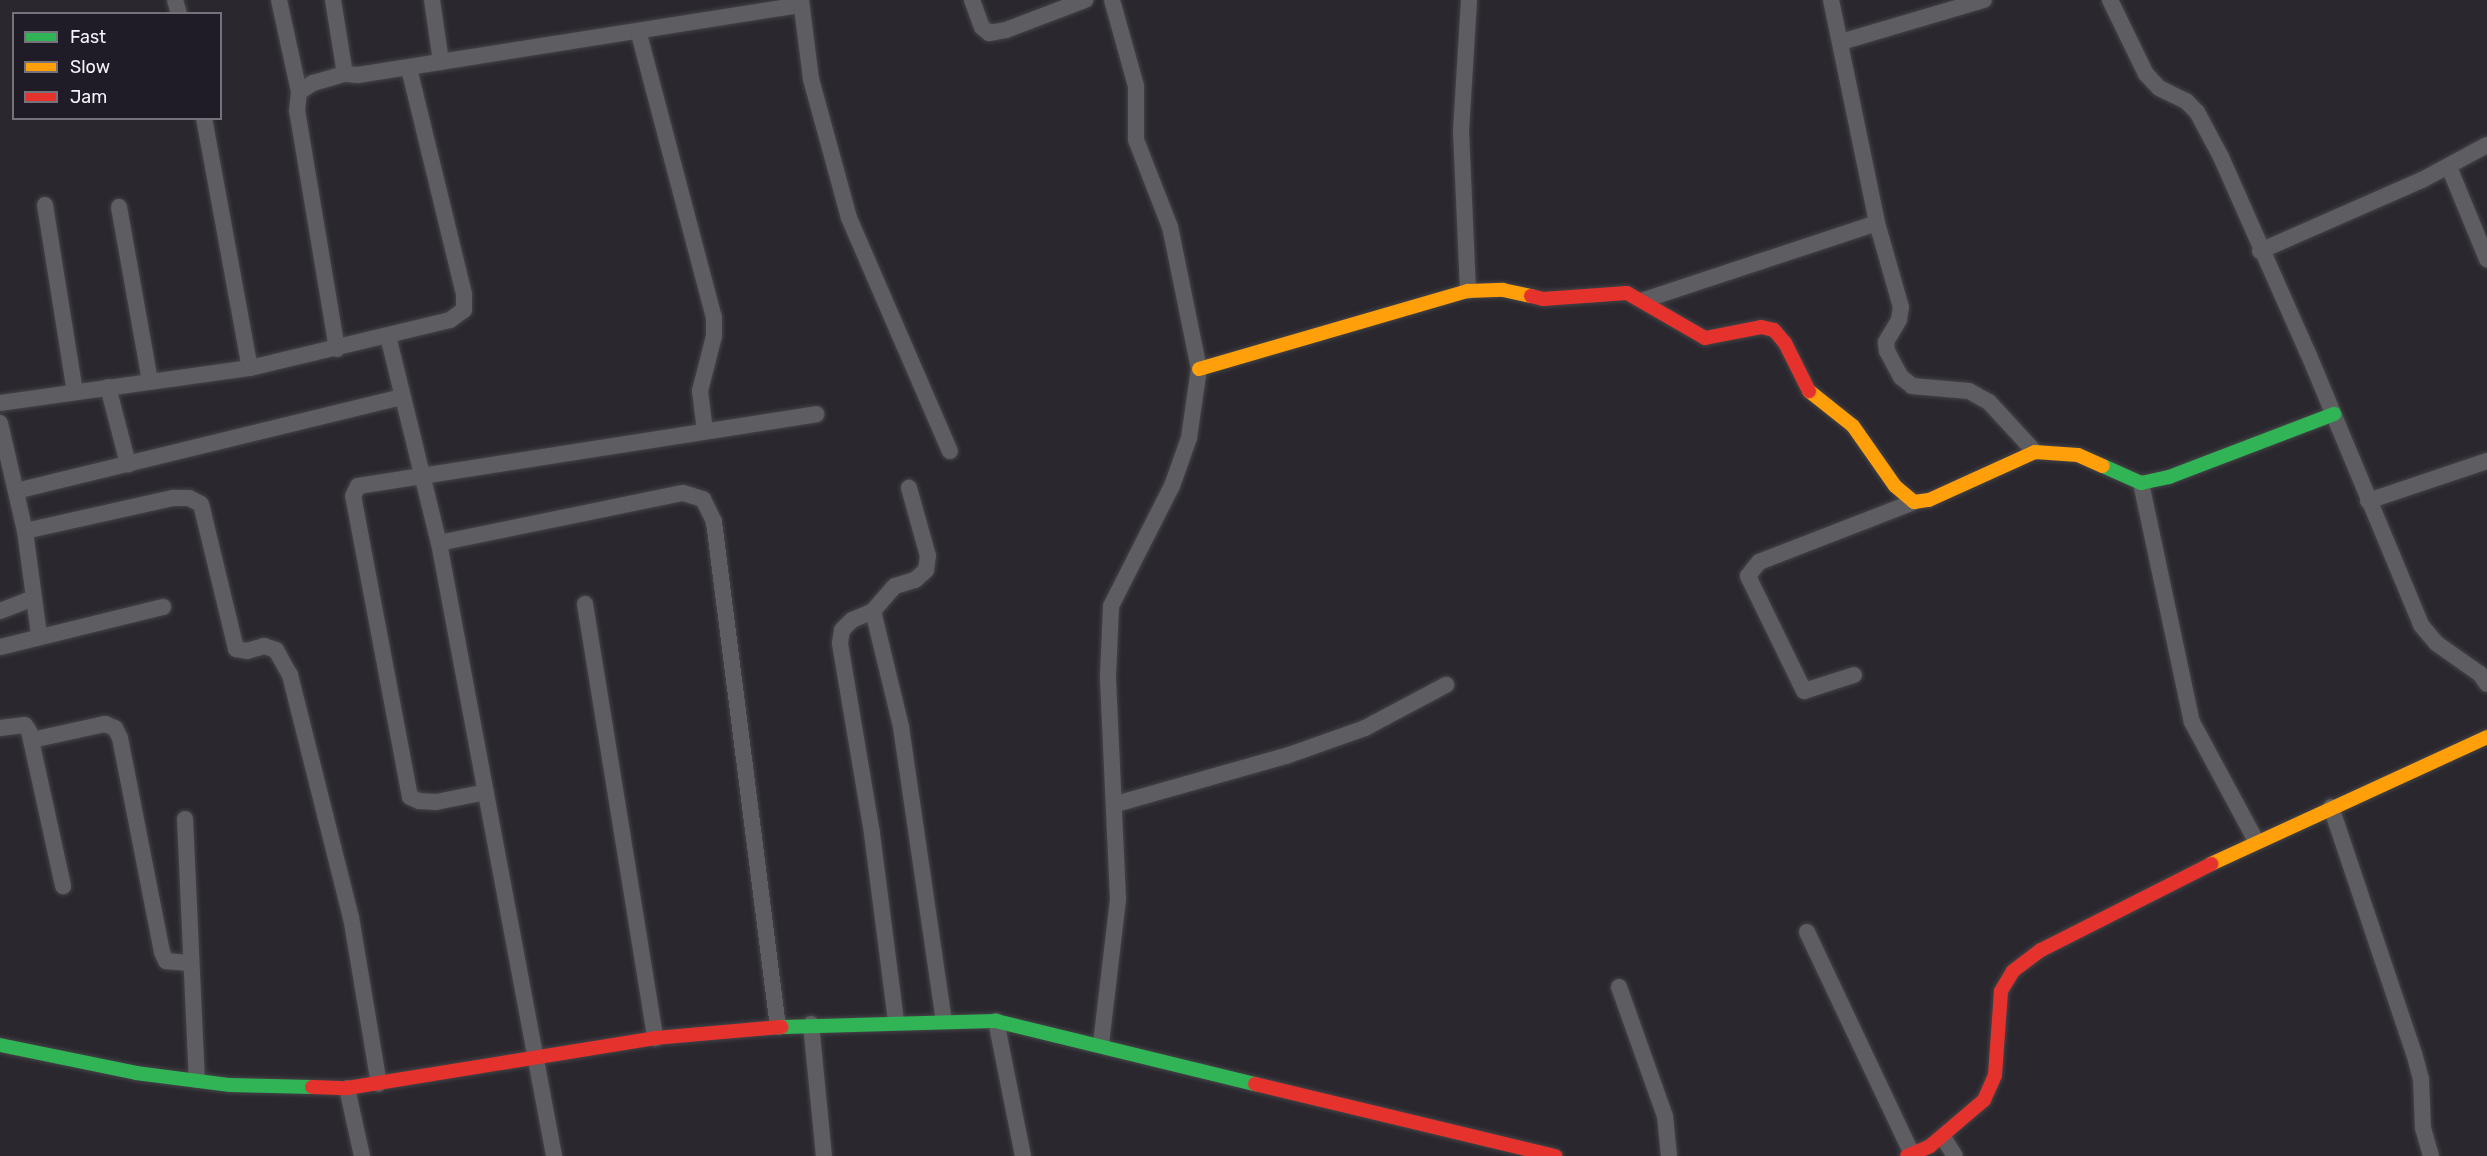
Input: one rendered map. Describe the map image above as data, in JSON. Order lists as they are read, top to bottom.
{
  "legend": ["Fast", "Slow", "Jam"]
}
